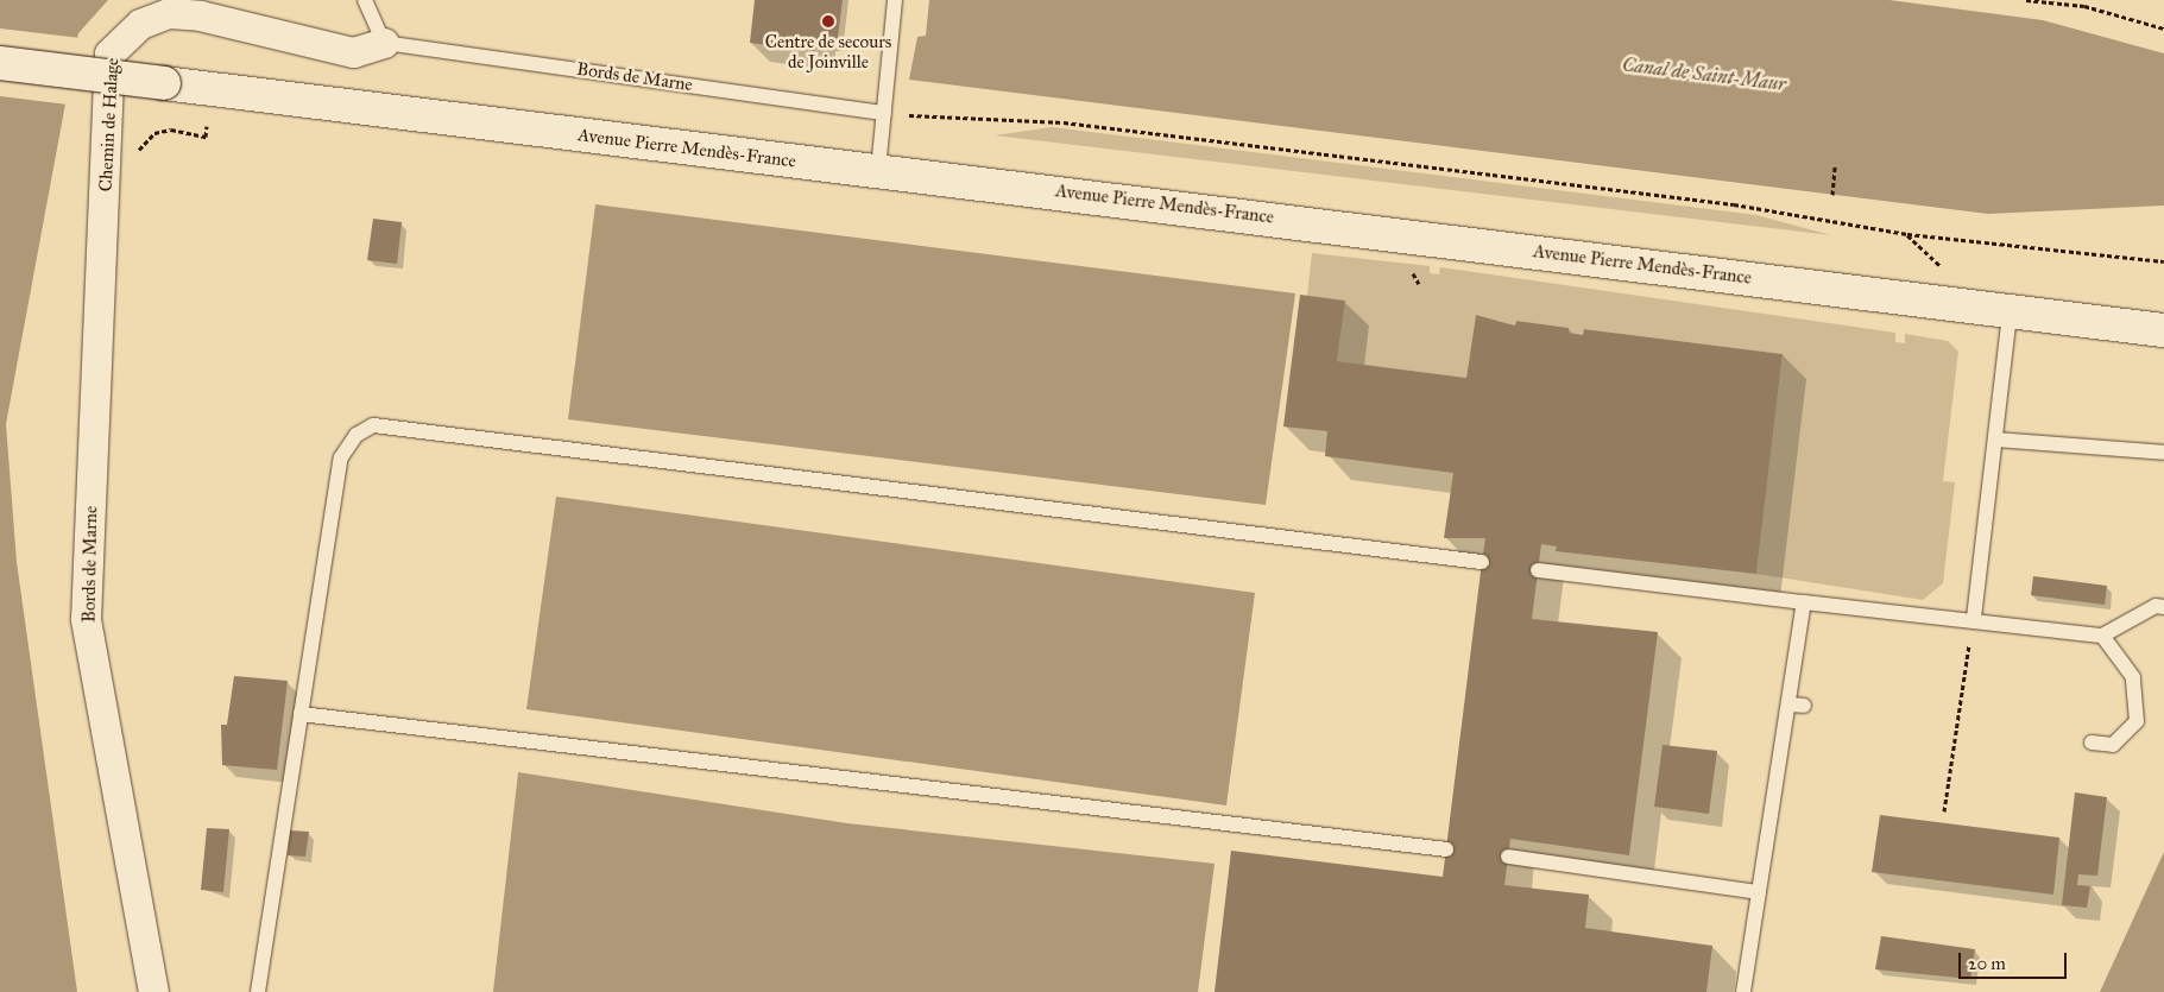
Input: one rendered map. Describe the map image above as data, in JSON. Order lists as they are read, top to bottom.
{
  "streets": {
    "main road": ["Avenue Pierre Mendès-France"],
    "street": ["Bords de Marne", "Chemin de Halage"]
  },
  "crossings": [
    ["Bords de Marne", "Chemin de Halage"]
  ],
  "water": ["Canal de Saint-Maur"],
  "places": ["Centre de secours de Joinville"],
  "scale_bar": "20 m"
}
